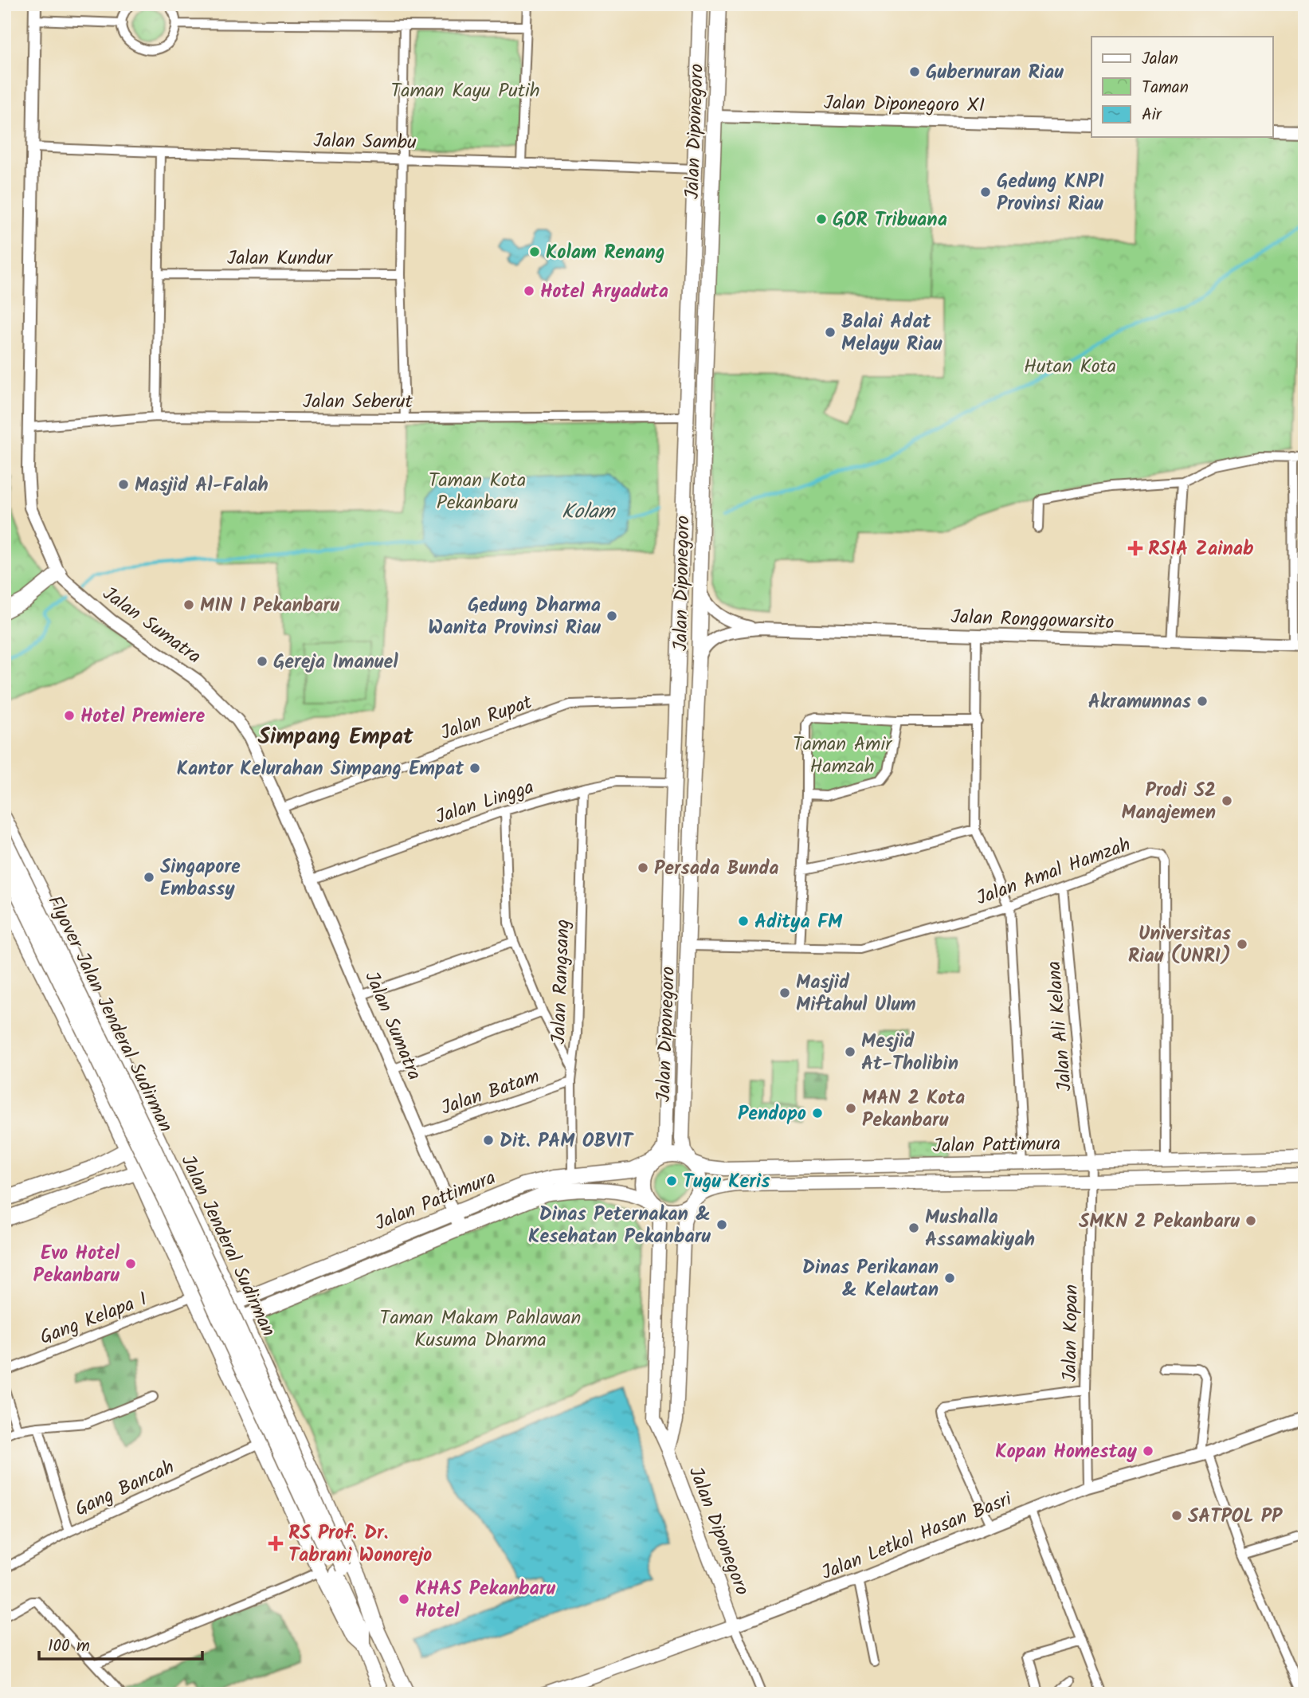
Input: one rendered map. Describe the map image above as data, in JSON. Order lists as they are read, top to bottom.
{
  "streets": {
    "main road": [
      "Jalan Diponegoro",
      "Flyover Jalan Jenderal Sudirman",
      "Jalan Pattimura",
      "Jalan Jenderal Sudirman",
      "Jalan Letkol Hasan Basri"
    ],
    "street": [
      "Jalan Diponegoro XI",
      "Jalan Sambu",
      "Jalan Kundur",
      "Jalan Seberut",
      "Jalan Ronggowarsito",
      "Jalan Sumatra",
      "Jalan Rupat",
      "Jalan Lingga",
      "Jalan Amal Hamzah",
      "Jalan Rangsang",
      "Jalan Ali Kelana",
      "Jalan Batam",
      "Gang Kelapa I",
      "Jalan Kopan",
      "Gang Bancah"
    ]
  },
  "crossings": [
    ["Jalan Diponegoro XI", "Jalan Diponegoro"],
    ["Jalan Diponegoro", "Jalan Sambu"],
    ["Jalan Diponegoro", "Jalan Seberut"],
    ["Jalan Diponegoro", "Jalan Ronggowarsito"],
    ["Jalan Diponegoro", "Jalan Rupat"],
    ["Jalan Diponegoro", "Jalan Lingga"],
    ["Jalan Diponegoro", "Jalan Amal Hamzah"],
    ["Jalan Diponegoro", "Jalan Pattimura"],
    ["Jalan Diponegoro", "Jalan Letkol Hasan Basri"],
    ["Jalan Sambu", "Jalan Sumatra"],
    ["Jalan Seberut", "Jalan Sumatra"],
    ["Jalan Sumatra", "Jalan Rupat"],
    ["Jalan Sumatra", "Jalan Lingga"],
    ["Jalan Sumatra", "Jalan Batam"],
    ["Jalan Sumatra", "Jalan Pattimura"],
    ["Jalan Lingga", "Jalan Rangsang"],
    ["Jalan Amal Hamzah", "Jalan Ali Kelana"],
    ["Jalan Amal Hamzah", "Jalan Pattimura"],
    ["Jalan Rangsang", "Jalan Batam"],
    ["Jalan Rangsang", "Jalan Pattimura"],
    ["Flyover Jalan Jenderal Sudirman", "Jalan Jenderal Sudirman"],
    ["Jalan Ali Kelana", "Jalan Pattimura"],
    ["Jalan Ali Kelana", "Jalan Kopan"],
    ["Jalan Pattimura", "Jalan Jenderal Sudirman"],
    ["Jalan Pattimura", "Jalan Kopan"],
    ["Jalan Kopan", "Jalan Letkol Hasan Basri"]
  ],
  "districts": ["Simpang Empat"],
  "water": ["Kolam"],
  "parks": [
    "Taman Kayu Putih",
    "Hutan Kota",
    "Taman Kota Pekanbaru",
    "Taman Amir Hamzah",
    "Taman Makam Pahlawan Kusuma Dharma"
  ],
  "places": {
    "other": [
      "Gubernuran Riau",
      "Gedung KNPI Provinsi Riau",
      "GOR Tribuana",
      "Kolam Renang",
      "Hotel Aryaduta",
      "Balai Adat Melayu Riau",
      "Masjid Al-Falah",
      "MIN 1 Pekanbaru",
      "Gedung Dharma Wanita Provinsi Riau",
      "Gereja Imanuel",
      "Akramunnas",
      "Hotel Premiere",
      "Kantor Kelurahan Simpang Empat",
      "Prodi S2 Manajemen",
      "Persada Bunda",
      "Singapore Embassy",
      "Aditya FM",
      "Universitas Riau (UNRI)",
      "Masjid Miftahul Ulum",
      "Mesjid At-Tholibin",
      "MAN 2 Kota Pekanbaru",
      "Pendopo",
      "Dit. PAM OBVIT",
      "Tugu Keris",
      "SMKN 2 Pekanbaru",
      "Dinas Peternakan & Kesehatan Pekanbaru",
      "Mushalla Assamakiyah",
      "Evo Hotel Pekanbaru",
      "Dinas Perikanan & Kelautan",
      "Kopan Homestay",
      "SATPOL PP",
      "KHAS Pekanbaru Hotel"
    ],
    "health": ["RSIA Zainab", "RS Prof. Dr. Tabrani Wonorejo"]
  },
  "legend": ["Jalan", "Taman", "Air"],
  "scale_bar": "100 m"
}
